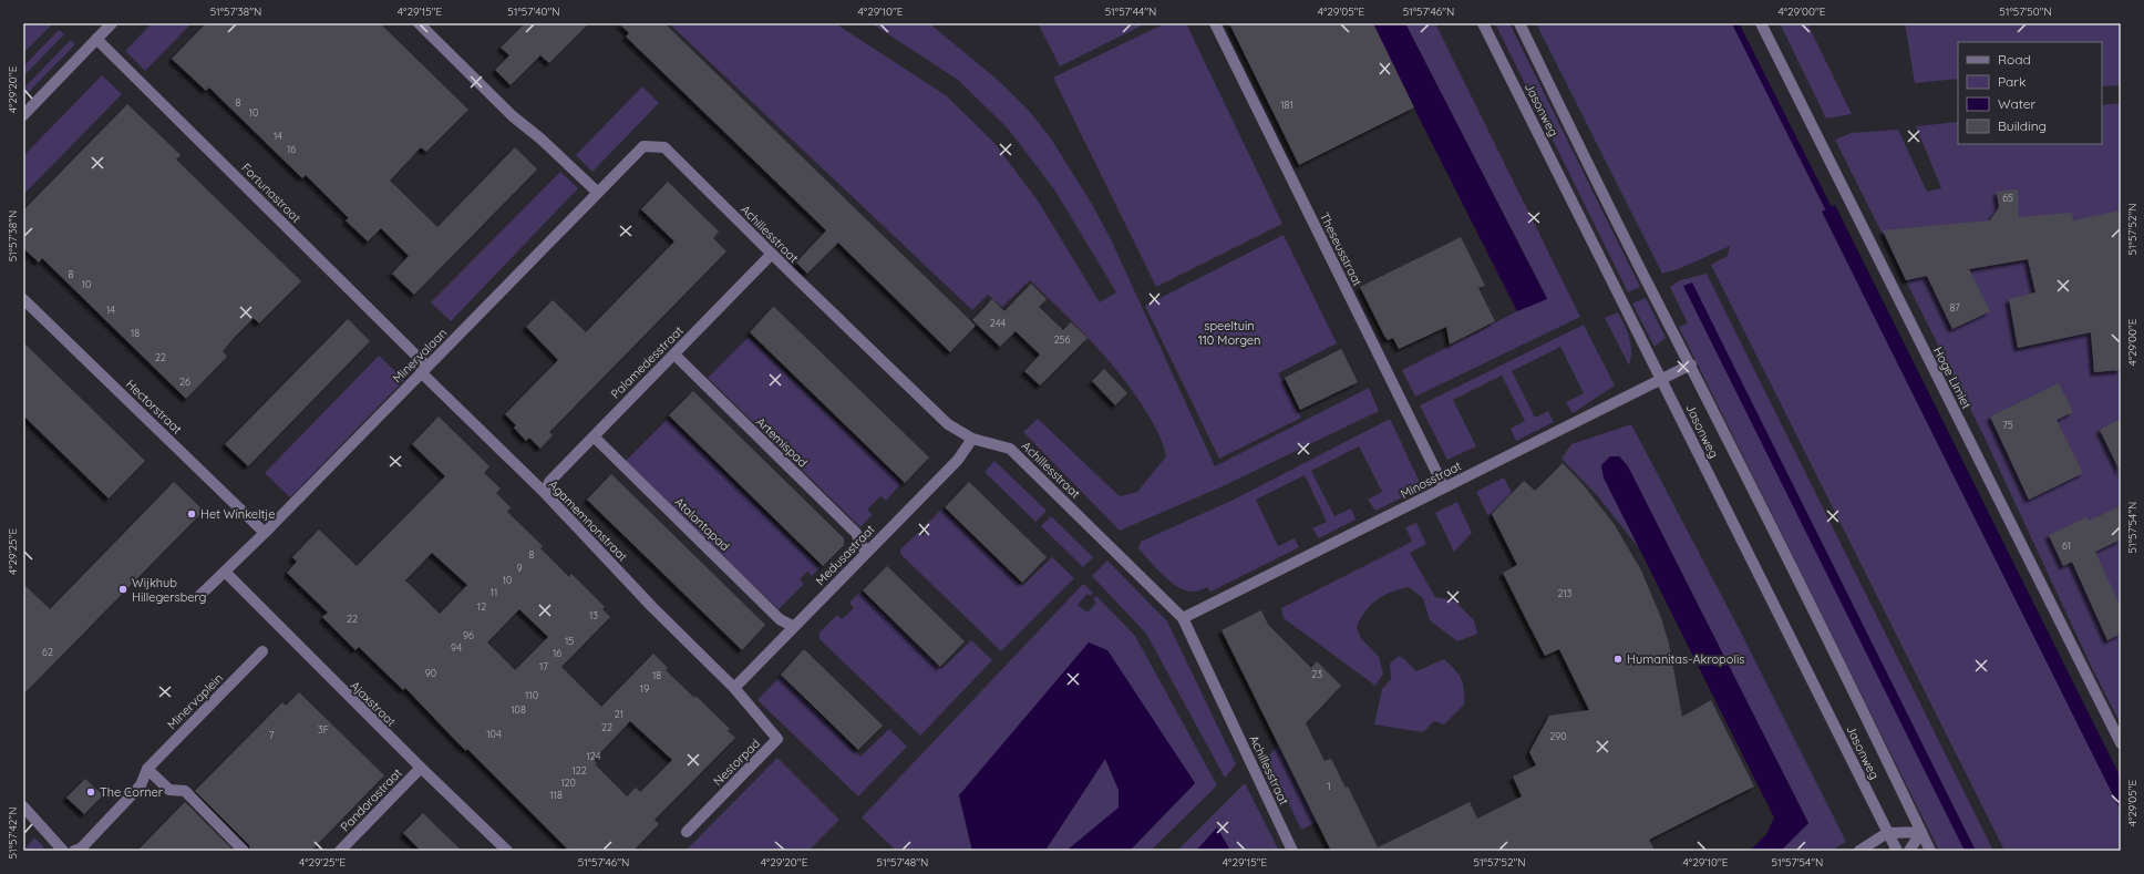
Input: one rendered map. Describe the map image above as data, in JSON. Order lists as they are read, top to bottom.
{
  "streets": {
    "street": [
      "Jasonweg",
      "Fortunastraat",
      "Achillesstraat",
      "Theseusstraat",
      "Minervalaan",
      "Palamedesstraat",
      "Hoge Limiet",
      "Hectorstraat",
      "Artemispad",
      "Minosstraat",
      "Agamemnonstraat",
      "Atalantapad",
      "Medusastraat",
      "Minervaplein",
      "Ajaxstraat",
      "Nestorpad",
      "Pandorastraat"
    ]
  },
  "crossings": [
    ["Jasonweg", "Minosstraat"],
    ["Fortunastraat", "Minervalaan"],
    ["Fortunastraat", "Agamemnonstraat"],
    ["Achillesstraat", "Minervalaan"],
    ["Achillesstraat", "Palamedesstraat"],
    ["Achillesstraat", "Minosstraat"],
    ["Achillesstraat", "Medusastraat"],
    ["Theseusstraat", "Minosstraat"],
    ["Minervalaan", "Hectorstraat"],
    ["Minervalaan", "Agamemnonstraat"],
    ["Minervalaan", "Ajaxstraat"],
    ["Palamedesstraat", "Artemispad"],
    ["Palamedesstraat", "Agamemnonstraat"],
    ["Palamedesstraat", "Atalantapad"],
    ["Artemispad", "Medusastraat"],
    ["Agamemnonstraat", "Medusastraat"],
    ["Agamemnonstraat", "Nestorpad"],
    ["Atalantapad", "Medusastraat"],
    ["Medusastraat", "Nestorpad"],
    ["Ajaxstraat", "Pandorastraat"]
  ],
  "parks": ["speeltuin 110 Morgen"],
  "places": [
    "Het Winkeltje",
    "Wijkhub Hillegersberg",
    "Humanitas-Akropolis",
    "The Corner"
  ],
  "house_numbers": [
    "8",
    "181",
    "10",
    "14",
    "16",
    "65",
    "8",
    "10",
    "87",
    "14",
    "244",
    "18",
    "256",
    "22",
    "26",
    "75",
    "61",
    "8",
    "9",
    "10",
    "11",
    "213",
    "12",
    "13",
    "22",
    "96",
    "15",
    "94",
    "62",
    "16",
    "17",
    "90",
    "23",
    "18",
    "19",
    "110",
    "108",
    "21",
    "22",
    "3F",
    "104",
    "7",
    "290",
    "124",
    "122",
    "120",
    "1",
    "118"
  ],
  "legend": [
    "Road",
    "Park",
    "Water",
    "Building"
  ],
  "coordinates": [
    "51°57'38\"N",
    "4°29'15\"E",
    "51°57'40\"N",
    "4°29'10\"E",
    "51°57'44\"N",
    "4°29'05\"E",
    "51°57'46\"N",
    "4°29'00\"E",
    "51°57'50\"N",
    "4°29'20\"E",
    "51°57'52\"N",
    "51°57'54\"N",
    "4°29'25\"E",
    "51°57'42\"N",
    "51°57'48\"N"
  ]
}
